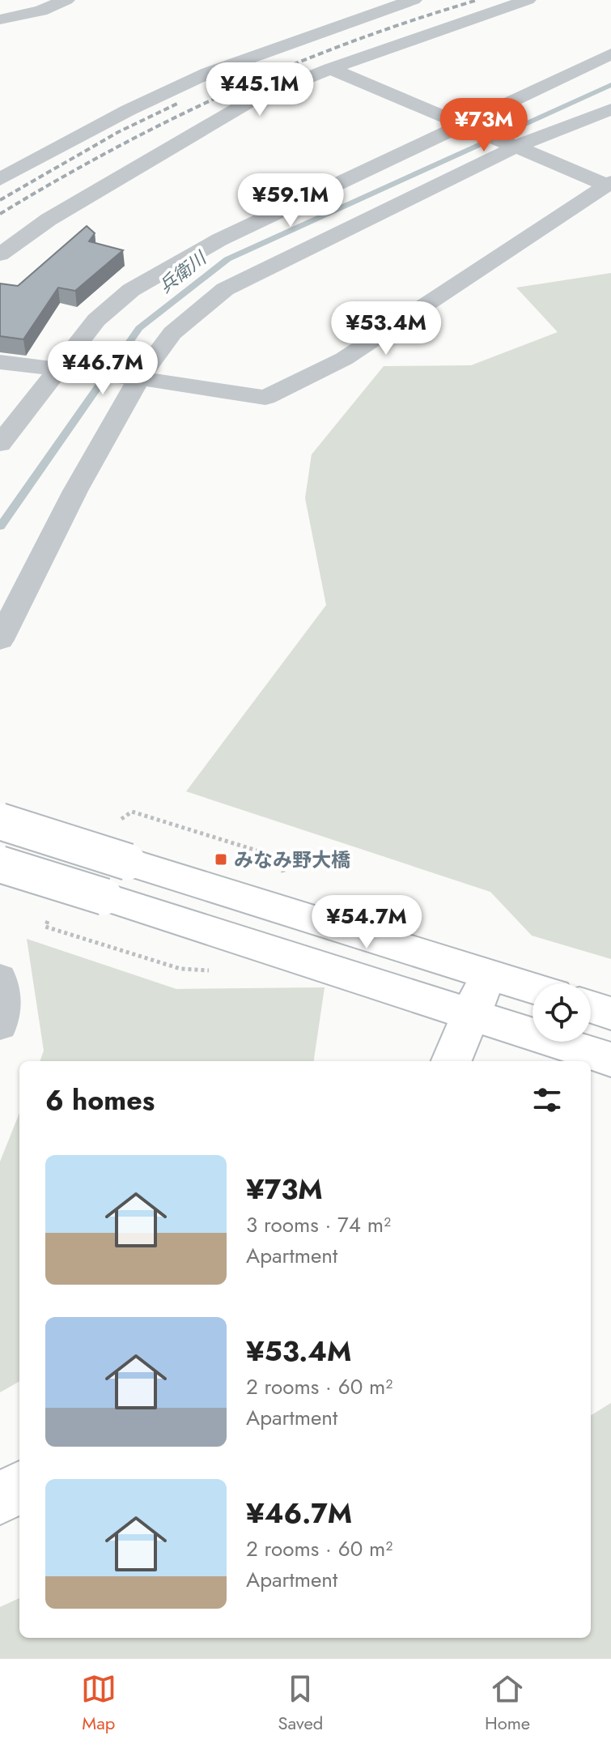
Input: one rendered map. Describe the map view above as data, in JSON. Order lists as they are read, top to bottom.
{
  "water": ["兵衛川"],
  "places": {
    "transit": ["みなみ野大橋"]
  },
  "page": {
    "price": [
      "¥45.1M",
      "¥73M",
      "¥59.1M",
      "¥53.4M",
      "¥46.7M",
      "¥54.7M"
    ],
    "heading": "6 homes",
    "list": [
      {
        "name": "¥73M",
        "note": "3 rooms · 74 m² · Apartment"
      },
      {
        "name": "¥53.4M",
        "note": "2 rooms · 60 m² · Apartment"
      },
      {
        "name": "¥46.7M",
        "note": "2 rooms · 60 m² · Apartment"
      }
    ],
    "tabs": ["Map", "Saved", "Home"]
  }
}
